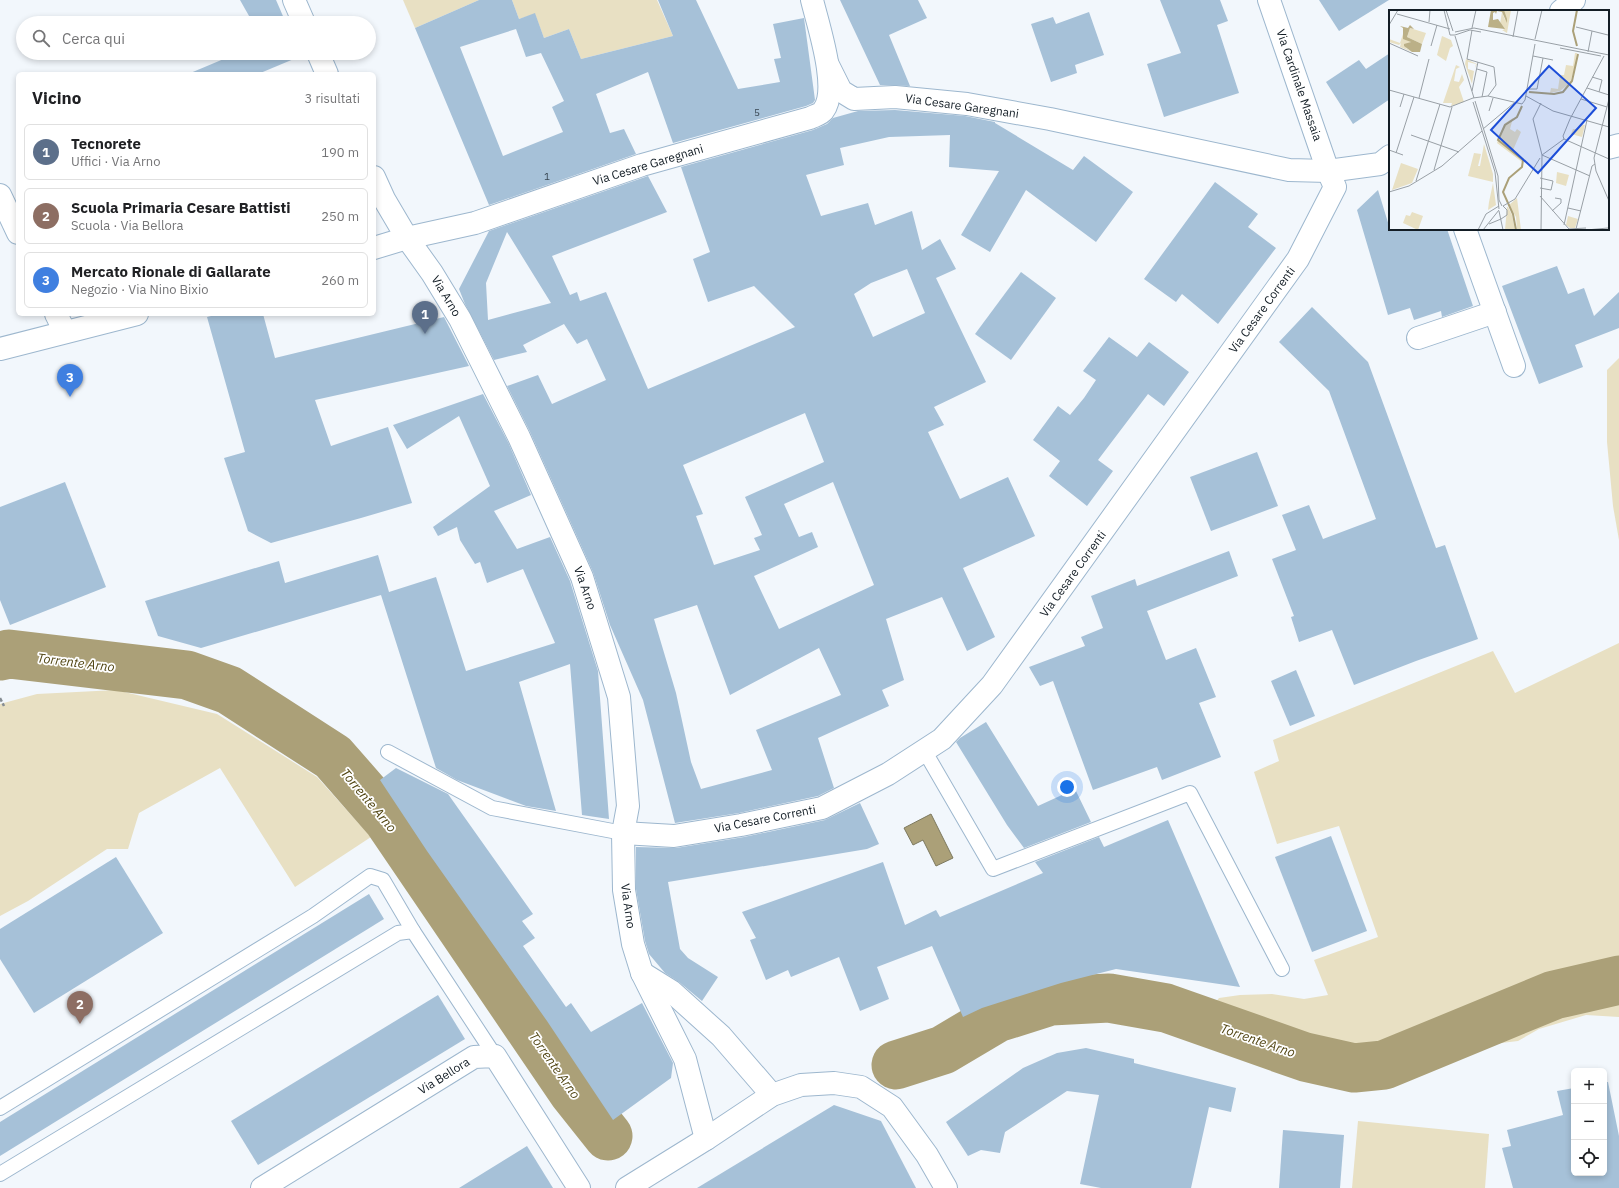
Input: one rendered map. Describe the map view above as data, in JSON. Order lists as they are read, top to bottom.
{
  "streets": {
    "street": [
      "Via Cardinale Massaia",
      "Via Cesare Garegnani",
      "Via Arno",
      "Via Cesare Correnti",
      "Via Bellora"
    ]
  },
  "crossings": [
    ["Via Cardinale Massaia", "Via Cesare Garegnani"],
    ["Via Cardinale Massaia", "Via Cesare Correnti"],
    ["Via Cesare Garegnani", "Via Arno"],
    ["Via Cesare Garegnani", "Via Cesare Correnti"],
    ["Via Arno", "Via Cesare Correnti"]
  ],
  "water": ["Torrente Arno"],
  "house_numbers": ["5", "1"],
  "page": {
    "search": "Cerca qui",
    "heading": ["Vicino", "3 risultati"],
    "list": [
      {
        "mark": "1",
        "name": "Tecnorete",
        "note": "Uffici · Via Arno",
        "value": "190 m"
      },
      {
        "mark": "2",
        "name": "Scuola Primaria Cesare Battisti",
        "note": "Scuola · Via Bellora",
        "value": "250 m"
      },
      {
        "mark": "3",
        "name": "Mercato Rionale di Gallarate",
        "note": "Negozio · Via Nino Bixio",
        "value": "260 m"
      }
    ],
    "pins": ["1", "3", "2"],
    "map_buttons": ["+", "−"]
  }
}
